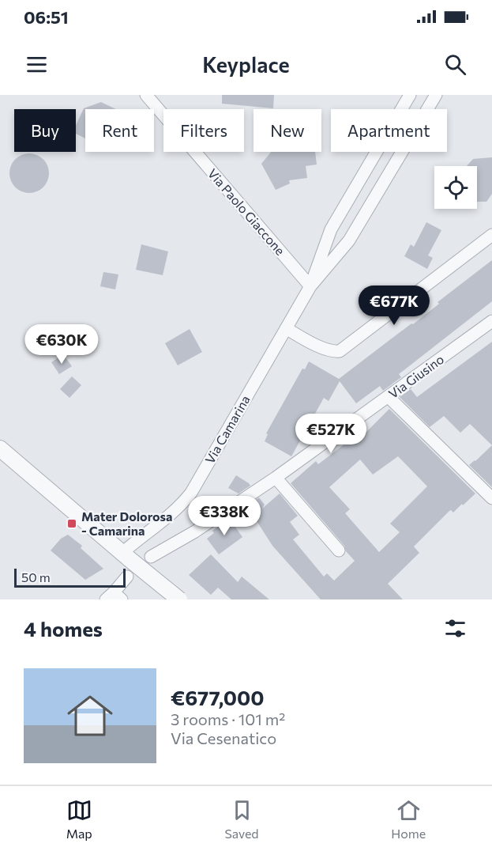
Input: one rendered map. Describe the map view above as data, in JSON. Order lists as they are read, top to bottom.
{
  "streets": {
    "street": ["Via Paolo Giaccone", "Via Giusino", "Via Camarina"]
  },
  "crossings": [
    ["Via Paolo Giaccone", "Via Camarina"]
  ],
  "places": {
    "transit": ["Mater Dolorosa - Camarina"]
  },
  "scale_bar": "50 m",
  "page": {
    "status": "06:51",
    "header": "Keyplace",
    "chip": [
      "Buy",
      "Rent",
      "Filters",
      "New",
      "Apartment"
    ],
    "price": [
      "€677K",
      "€630K",
      "€527K",
      "€338K"
    ],
    "scale": "50 m",
    "heading": "4 homes",
    "list": [
      {
        "name": "€677,000",
        "note": "3 rooms · 101 m² · Via Cesenatico"
      }
    ],
    "tabs": ["Map", "Saved", "Home"]
  }
}
